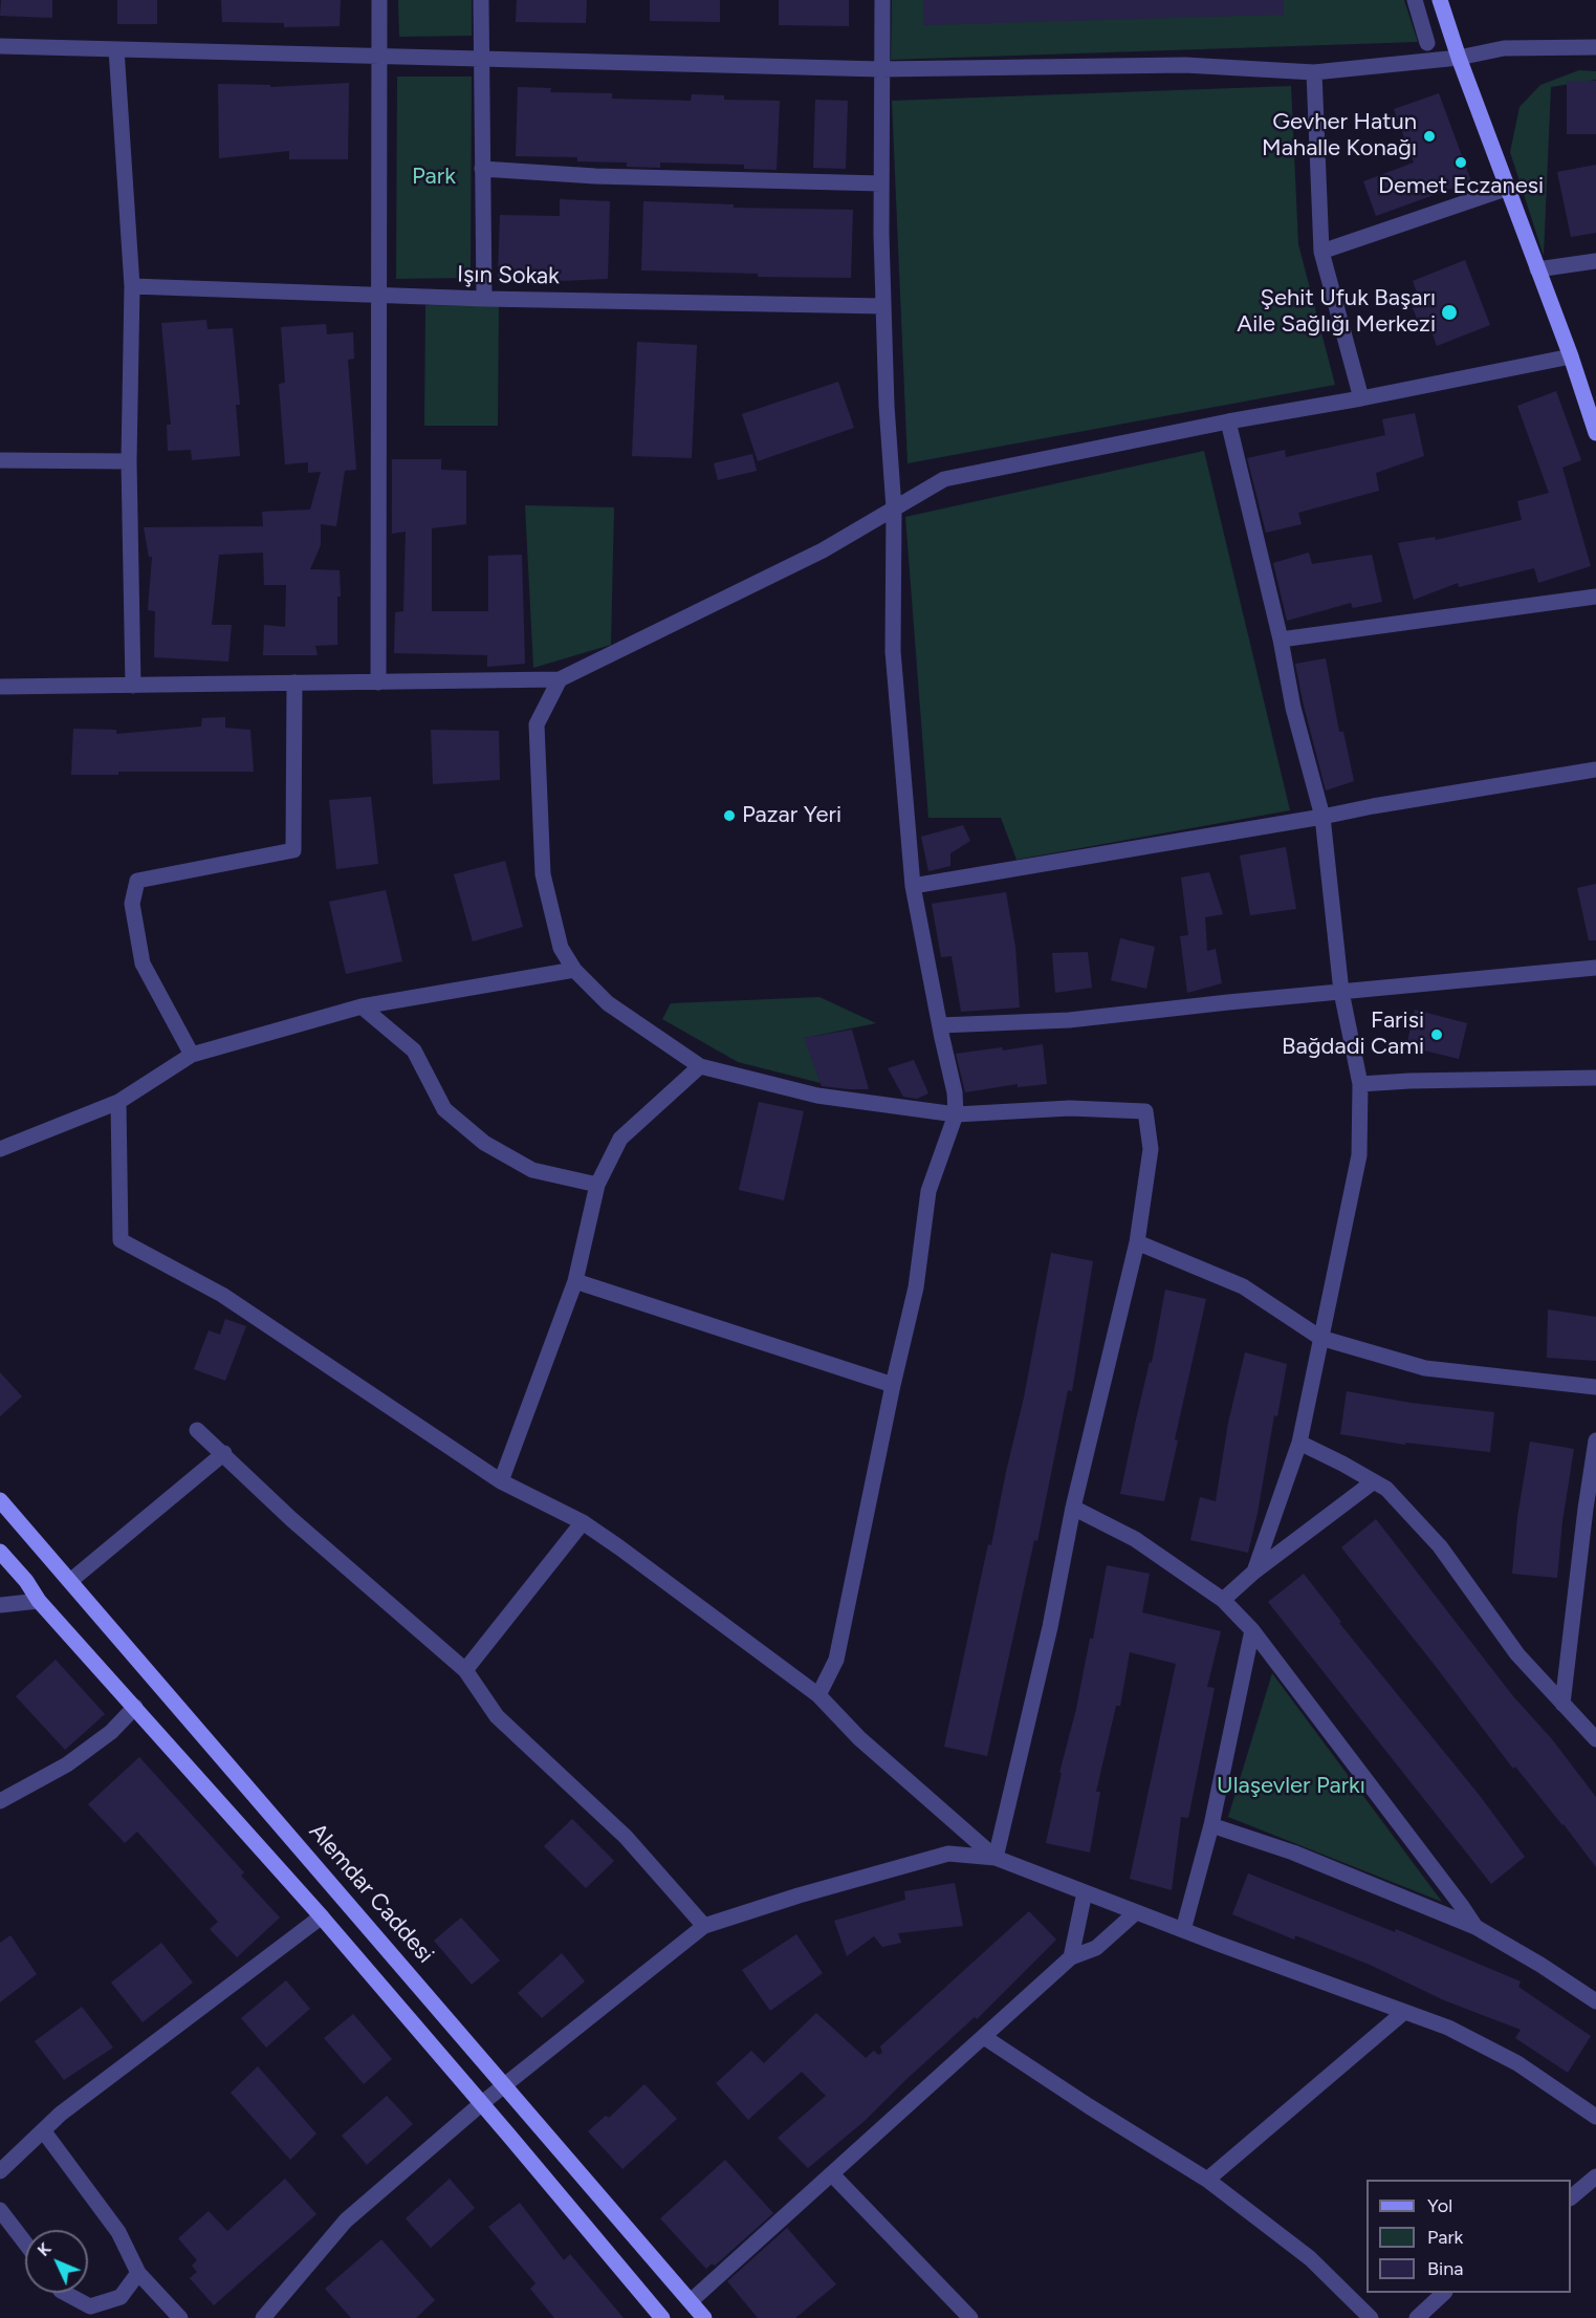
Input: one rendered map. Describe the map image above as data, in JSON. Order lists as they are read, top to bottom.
{
  "streets": {
    "main road": ["Alemdar Caddesi"],
    "street": ["Işın Sokak"]
  },
  "parks": ["Park", "Ulaşevler Parkı"],
  "places": [
    "Gevher Hatun Mahalle Konağı",
    "Demet Eczanesi",
    "Şehit Ufuk Başarı Aile Sağlığı Merkezi",
    "Pazar Yeri",
    "Farisi Bağdadi Cami"
  ],
  "legend": ["Yol", "Park", "Bina"],
  "north": "top left"
}
